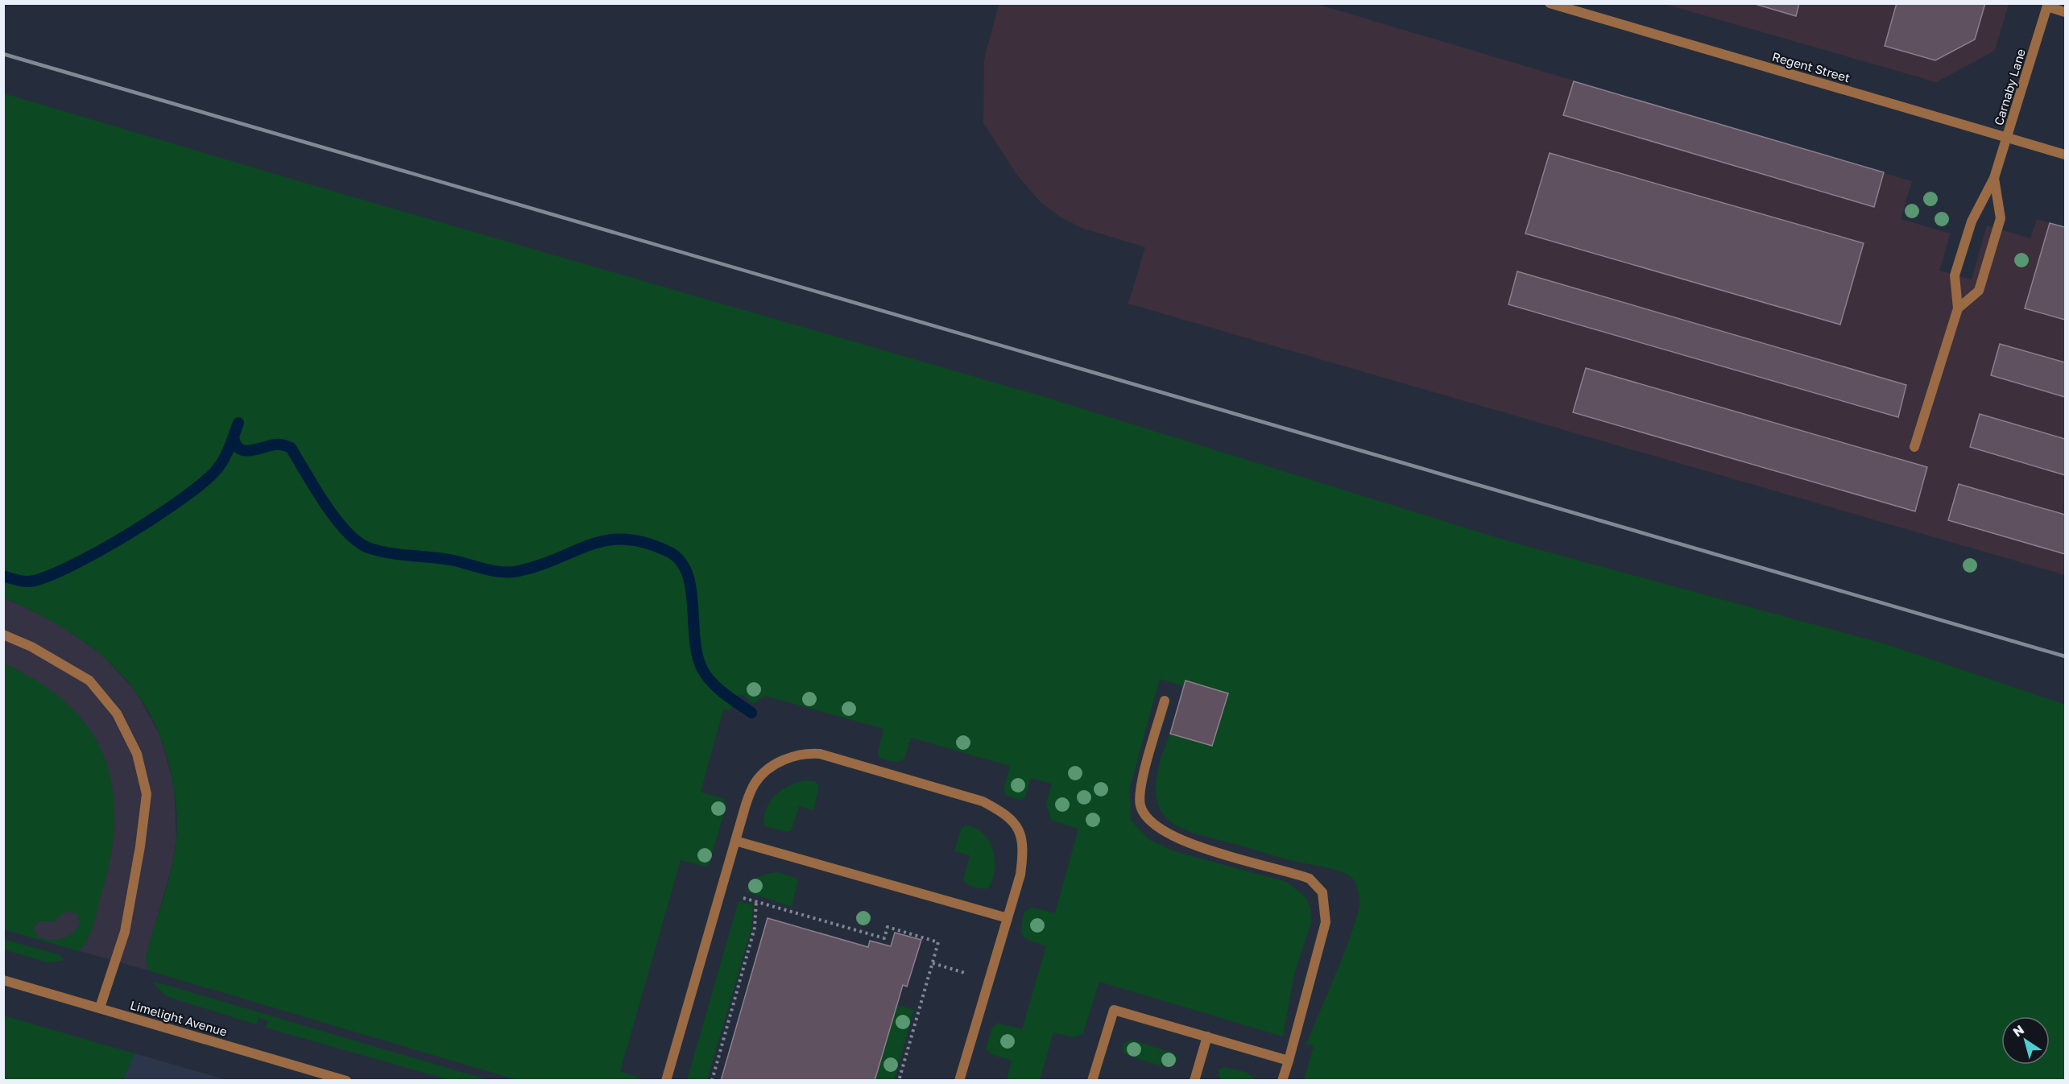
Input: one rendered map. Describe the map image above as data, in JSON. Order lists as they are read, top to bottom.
{
  "streets": {
    "street": ["Regent Street", "Carnaby Lane", "Limelight Avenue"]
  },
  "crossings": [
    ["Regent Street", "Carnaby Lane"]
  ],
  "north": "top left"
}
